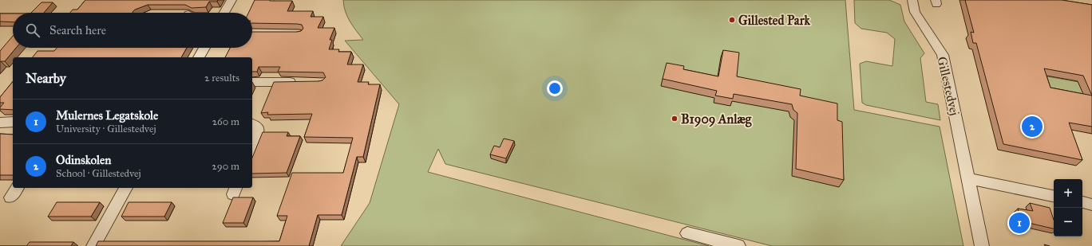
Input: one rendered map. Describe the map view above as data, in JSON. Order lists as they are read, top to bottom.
{
  "streets": {
    "street": ["Gillestedvej"]
  },
  "places": ["Gillested Park", "B1909 Anlæg"],
  "page": {
    "search": "Search here",
    "heading": ["Nearby", "2 results"],
    "list": [
      {
        "mark": "1",
        "name": "Mulernes Legatskole",
        "note": "University · Gillestedvej",
        "value": "260 m"
      },
      {
        "mark": "2",
        "name": "Odinskolen",
        "note": "School · Gillestedvej",
        "value": "290 m"
      }
    ],
    "pins": ["2", "1"],
    "map_buttons": ["+", "−"]
  }
}
